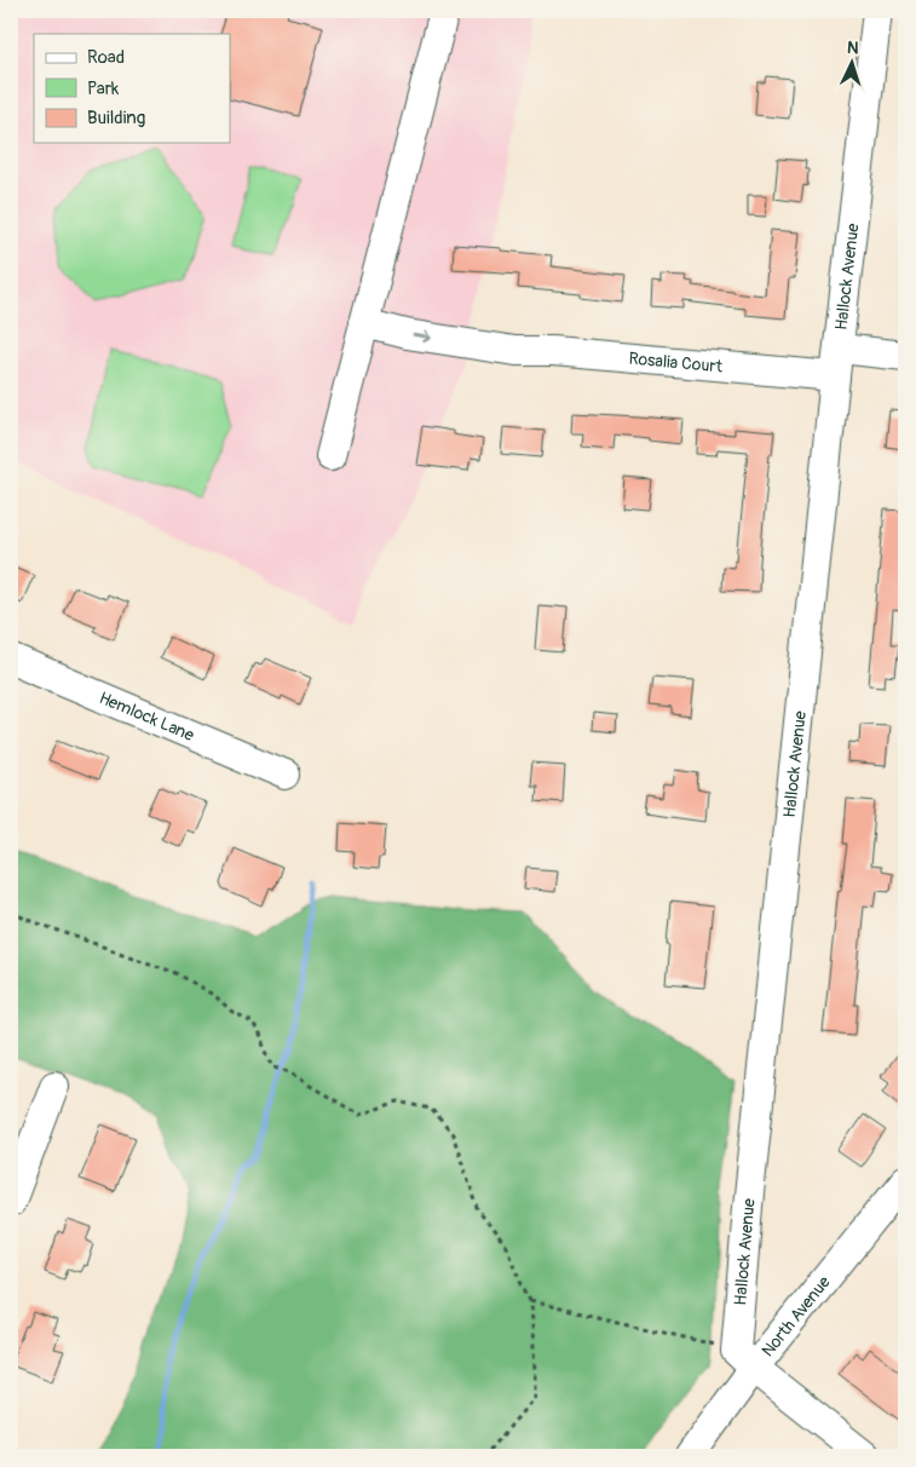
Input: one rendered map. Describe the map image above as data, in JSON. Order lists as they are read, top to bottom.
{
  "streets": {
    "street": [
      "Hallock Avenue",
      "Rosalia Court",
      "Hemlock Lane",
      "North Avenue"
    ]
  },
  "crossings": [
    ["Hallock Avenue", "Rosalia Court"],
    ["Hallock Avenue", "North Avenue"]
  ],
  "one_way": ["Rosalia Court"],
  "legend": ["Road", "Park", "Building"],
  "north": "top"
}
